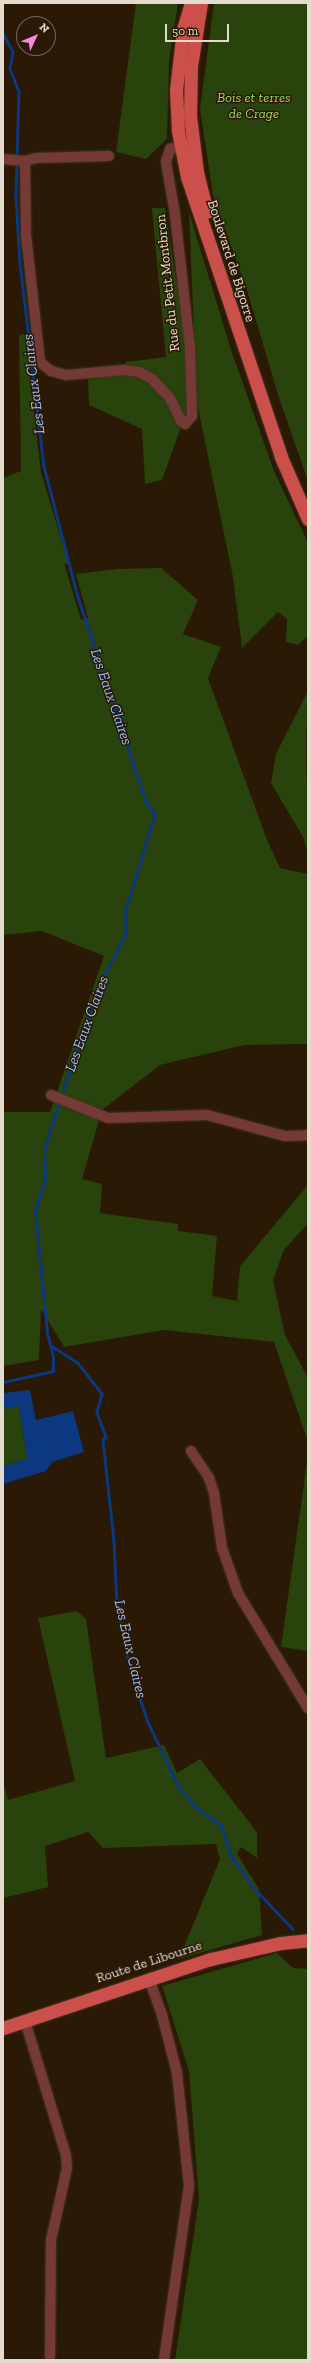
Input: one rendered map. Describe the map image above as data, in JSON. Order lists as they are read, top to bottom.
{
  "streets": {
    "main road": ["Boulevard de Bigorre", "Route de Libourne"],
    "street": ["Rue du Petit Montbron"]
  },
  "crossings": [
    ["Boulevard de Bigorre", "Rue du Petit Montbron"]
  ],
  "water": ["Les Eaux Claires"],
  "parks": ["Bois et terres de Crage"],
  "scale_bar": "50 m",
  "north": "top right"
}
